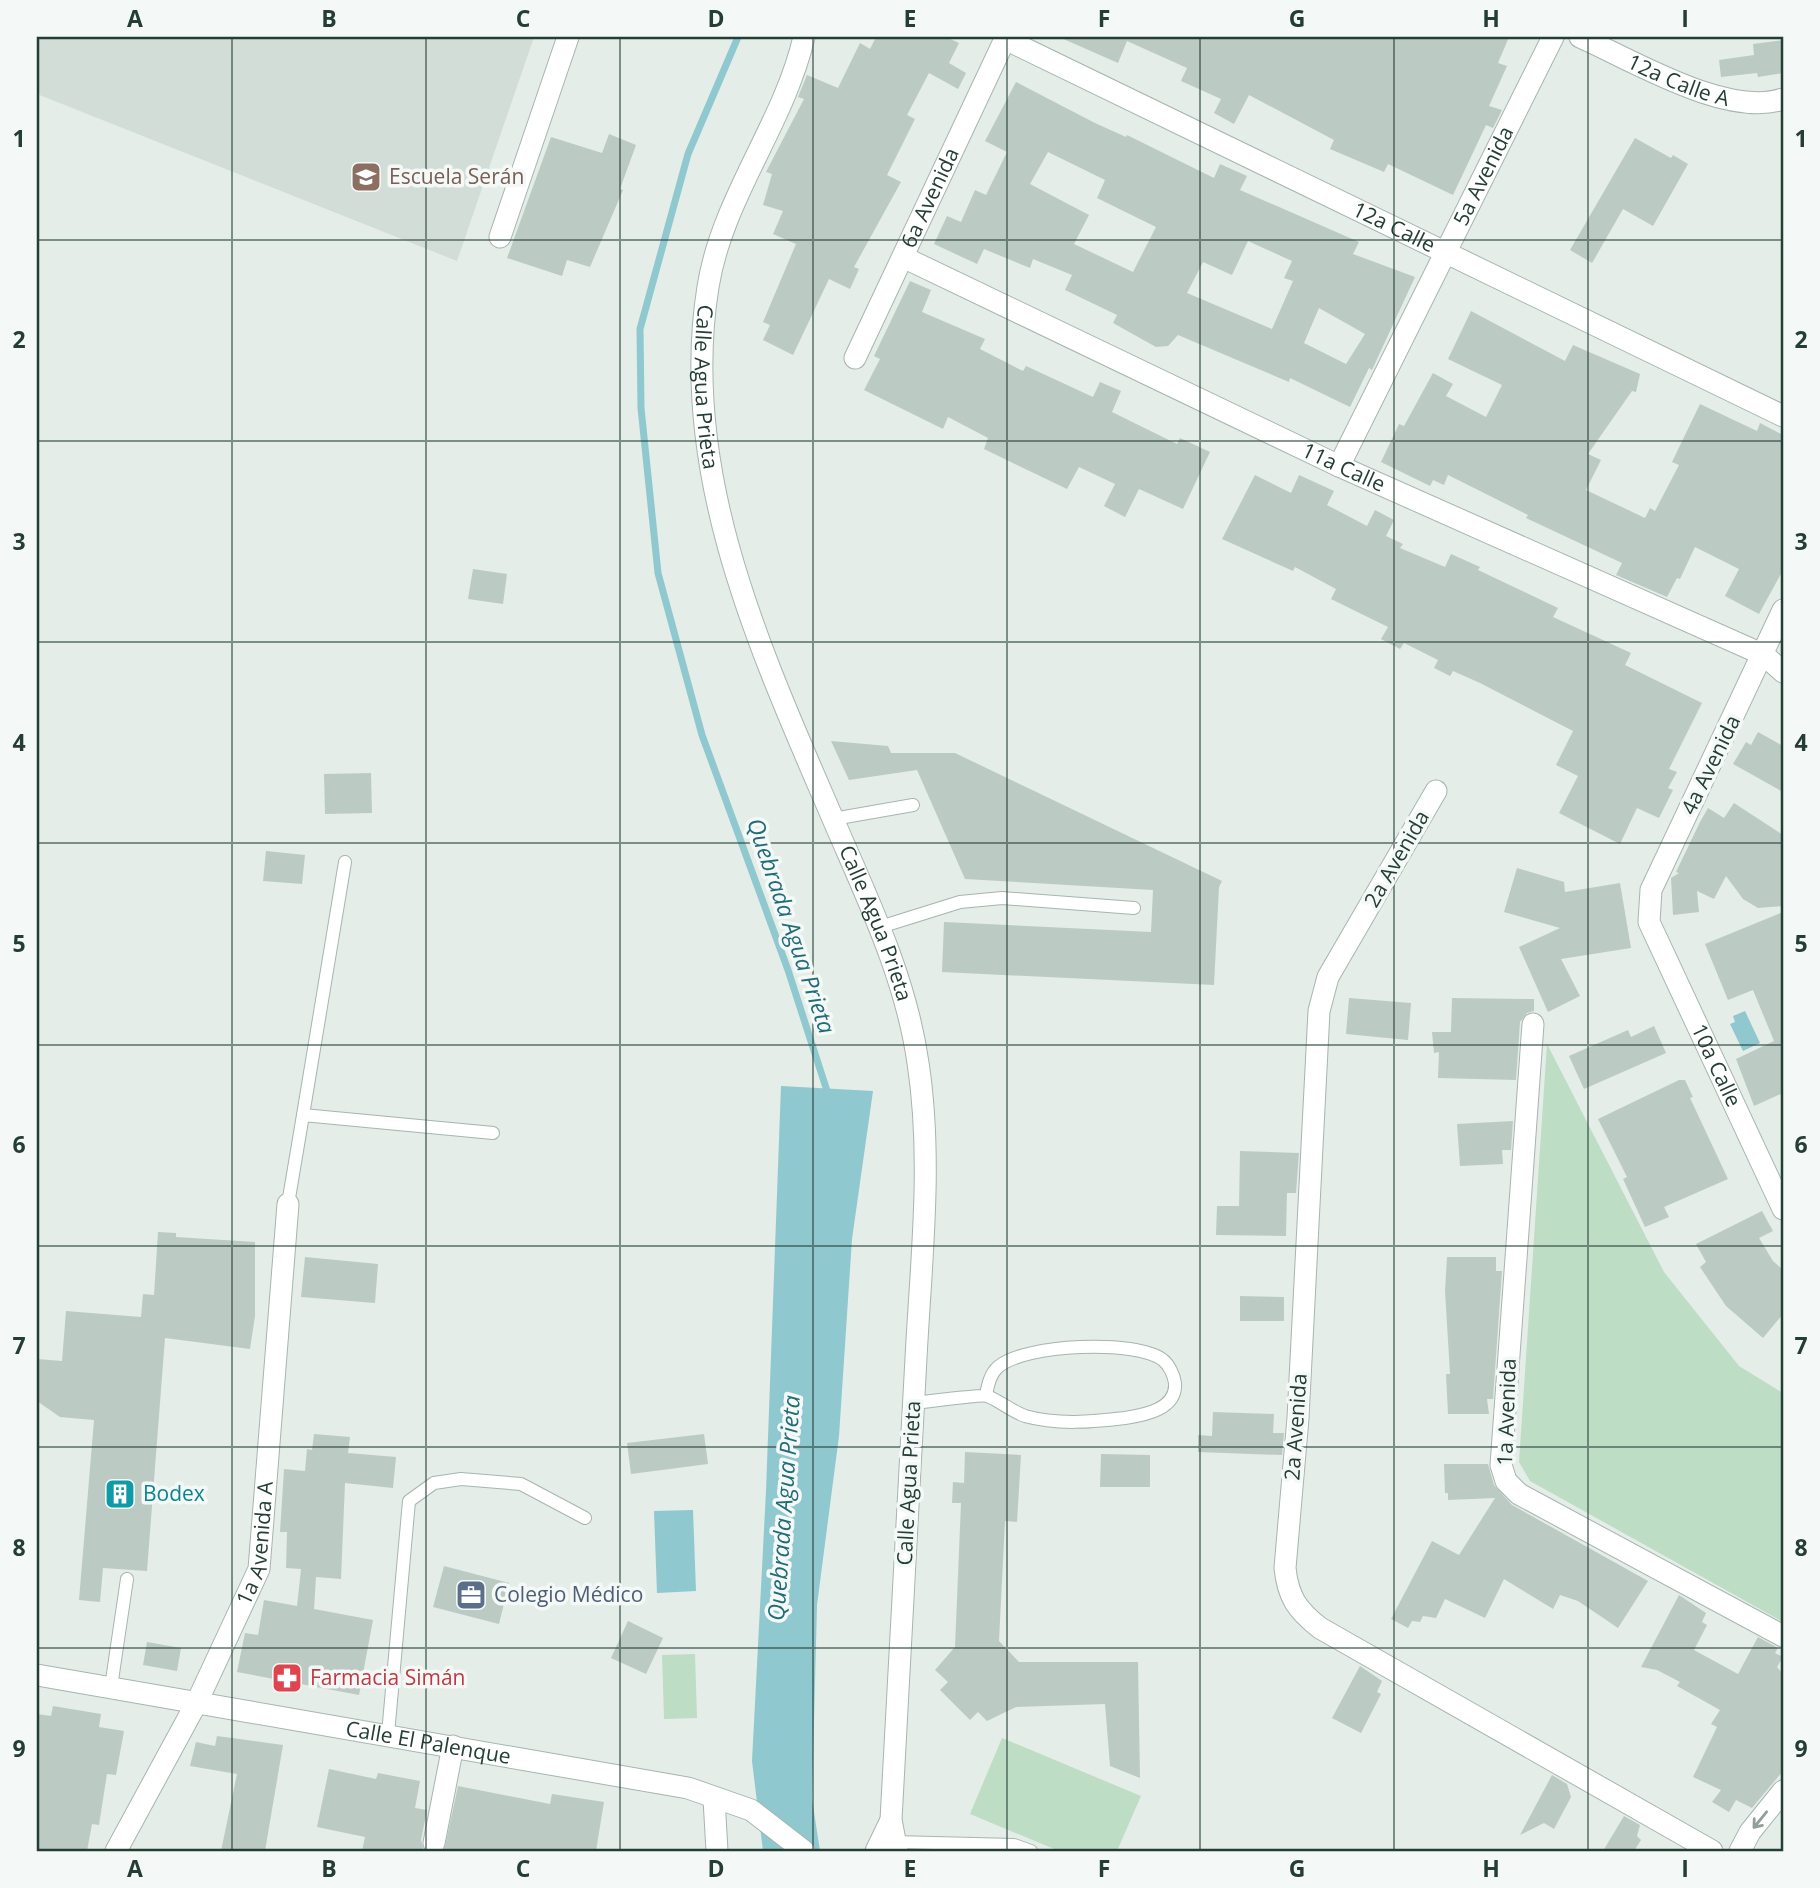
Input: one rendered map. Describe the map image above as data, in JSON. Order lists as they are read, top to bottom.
{
  "streets": {
    "street": [
      "12a Calle A",
      "5a Avenida",
      "6a Avenida",
      "12a Calle",
      "Calle Agua Prieta",
      "11a Calle",
      "4a Avenida",
      "2a Avenida",
      "10a Calle",
      "1a Avenida",
      "1a Avenida A",
      "Calle El Palenque"
    ]
  },
  "crossings": [
    ["5a Avenida", "12a Calle"],
    ["5a Avenida", "11a Calle"],
    ["6a Avenida", "12a Calle"],
    ["6a Avenida", "11a Calle"],
    ["11a Calle", "4a Avenida"],
    ["4a Avenida", "10a Calle"],
    ["1a Avenida A", "Calle El Palenque"]
  ],
  "water": ["Quebrada Agua Prieta"],
  "places": {
    "school or university": ["Escuela Serán"],
    "building": ["Bodex"],
    "office": ["Colegio Médico"],
    "pharmacy": ["Farmacia Simán"]
  },
  "grid": {
    "columns": [
      "A",
      "B",
      "C",
      "D",
      "E",
      "F",
      "G",
      "H",
      "I"
    ],
    "rows": [
      "1",
      "2",
      "3",
      "4",
      "5",
      "6",
      "7",
      "8",
      "9"
    ]
  }
}
